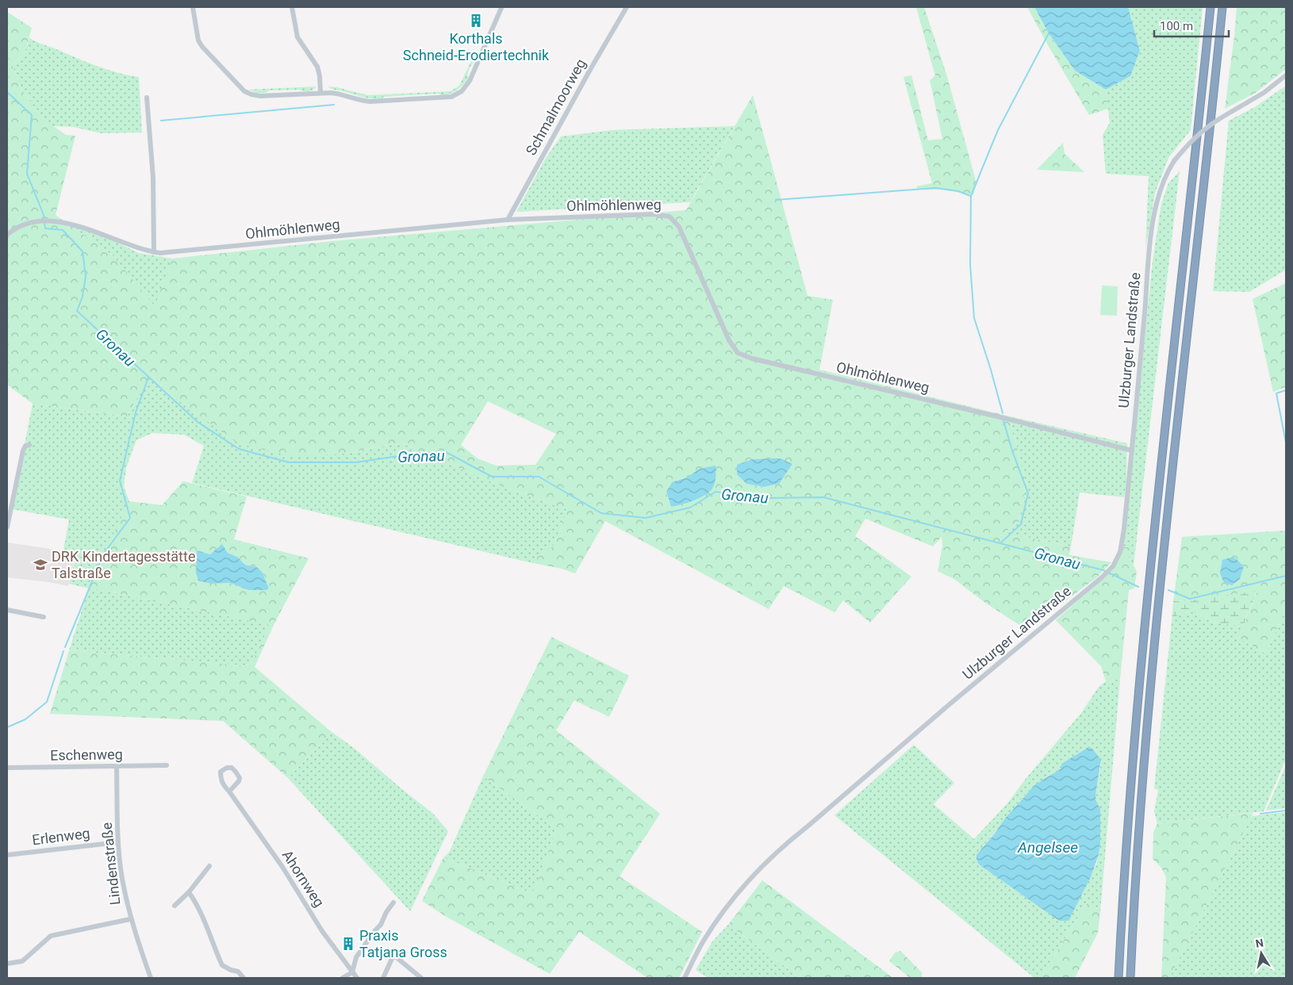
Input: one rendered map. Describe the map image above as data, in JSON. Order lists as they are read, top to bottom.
{
  "streets": {
    "street": [
      "Schmalmoorweg",
      "Ohlmöhlenweg",
      "Ulzburger Landstraße",
      "Eschenweg",
      "Erlenweg",
      "Lindenstraße",
      "Ahornweg"
    ]
  },
  "crossings": [
    ["Schmalmoorweg", "Ohlmöhlenweg"],
    ["Ohlmöhlenweg", "Ulzburger Landstraße"],
    ["Eschenweg", "Lindenstraße"],
    ["Erlenweg", "Lindenstraße"]
  ],
  "water": ["Gronau", "Angelsee"],
  "places": {
    "building": ["Korthals Schneid-Erodiertechnik", "Praxis Tatjana Gross"],
    "school or university": ["DRK Kindertagesstätte Talstraße"]
  },
  "scale_bar": "100 m",
  "north": "top"
}
